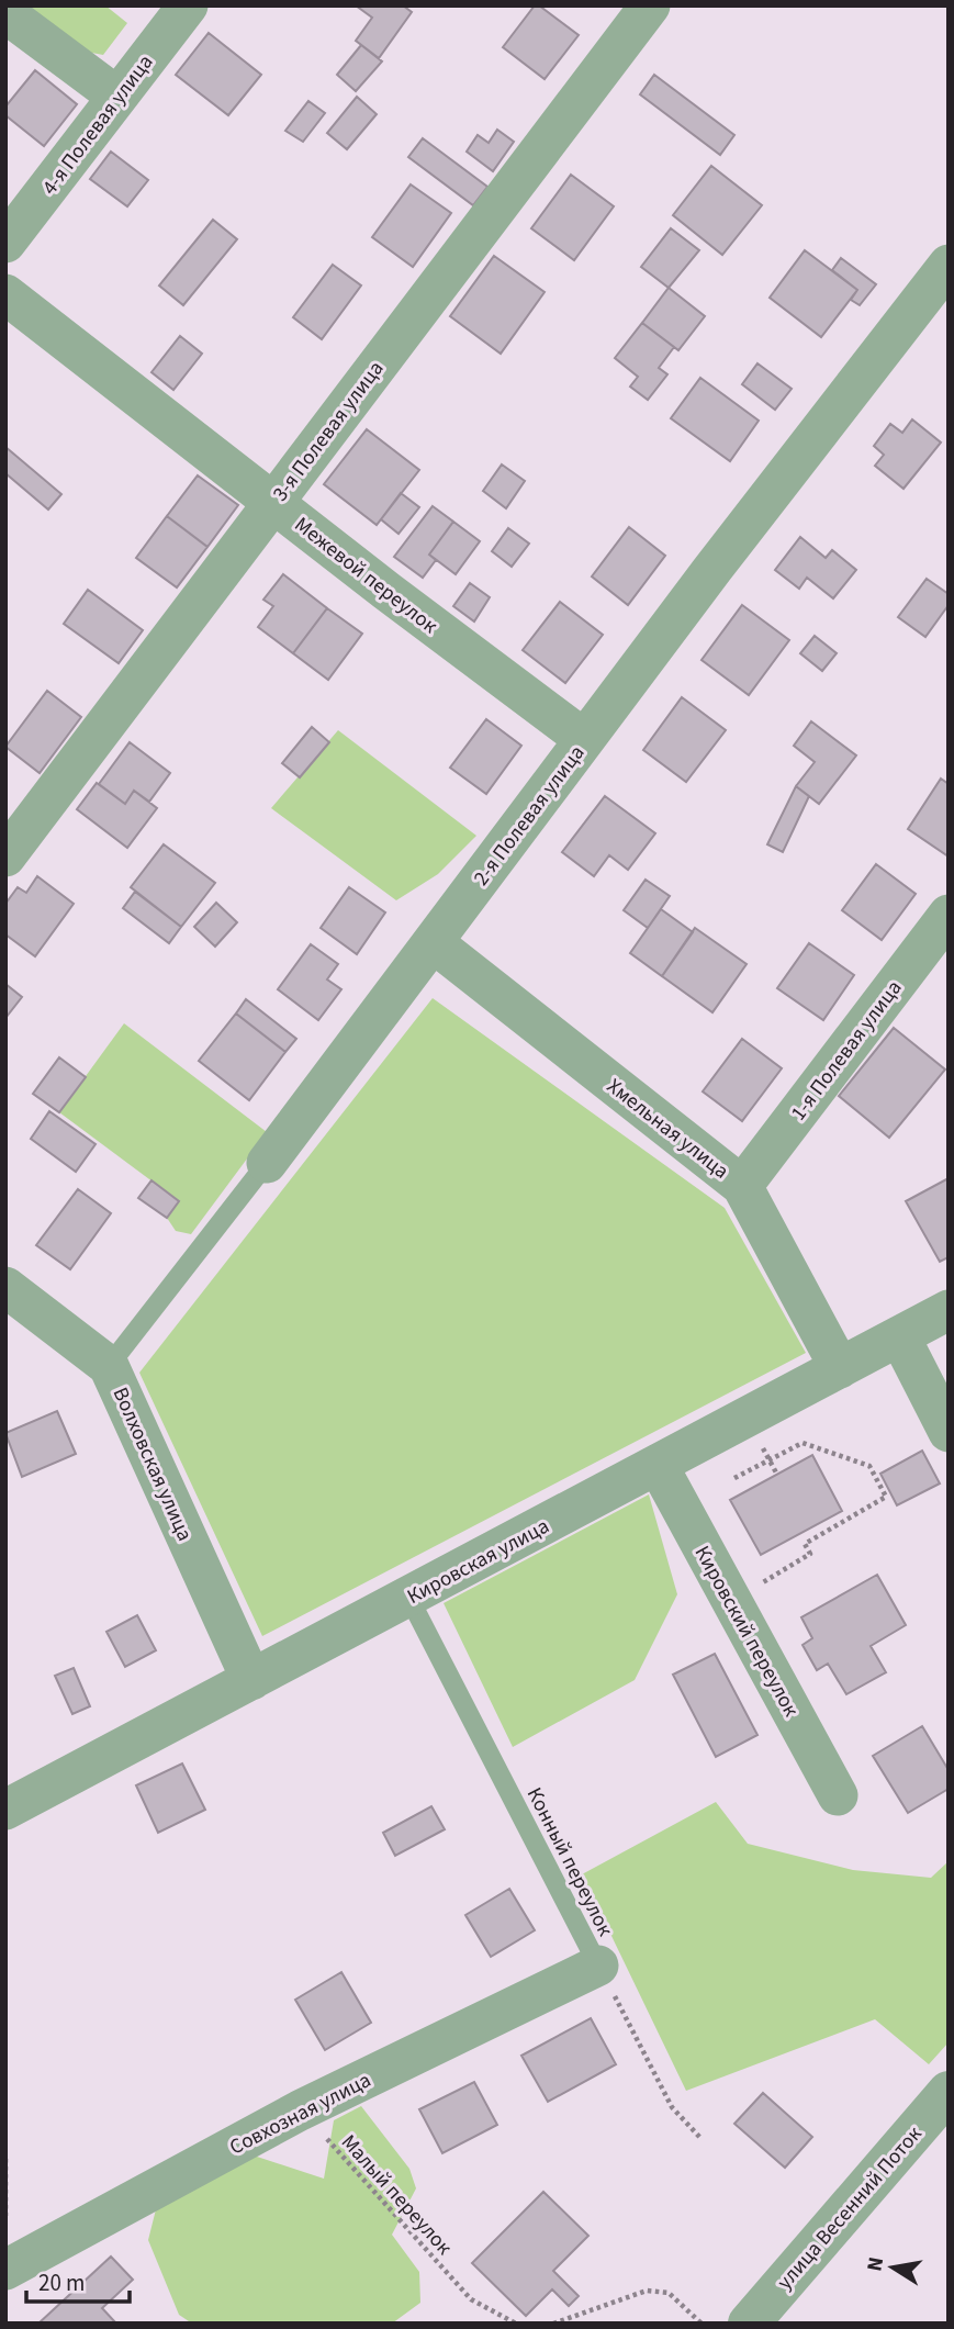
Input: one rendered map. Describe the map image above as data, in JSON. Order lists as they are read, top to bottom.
{
  "streets": {
    "street": [
      "4-я Полевая улица",
      "3-я Полевая улица",
      "Межевой переулок",
      "2-я Полевая улица",
      "1-я Полевая улица",
      "Хмельная улица",
      "Волховская улица",
      "Кировская улица",
      "Кировский переулок",
      "Совхозная улица",
      "улица Весенний Поток"
    ],
    "lane": ["Конный переулок"],
    "path": ["Малый переулок"]
  },
  "crossings": [
    ["3-я Полевая улица", "Межевой переулок"],
    ["Межевой переулок", "2-я Полевая улица"],
    ["2-я Полевая улица", "Хмельная улица"],
    ["2-я Полевая улица", "Волховская улица"],
    ["1-я Полевая улица", "Хмельная улица"],
    ["Хмельная улица", "Кировская улица"],
    ["Волховская улица", "Кировская улица"],
    ["Кировская улица", "Кировский переулок"],
    ["Кировская улица", "Конный переулок"],
    ["Конный переулок", "Совхозная улица"],
    ["Совхозная улица", "Малый переулок"]
  ],
  "scale_bar": "20 m",
  "north": "left"
}
